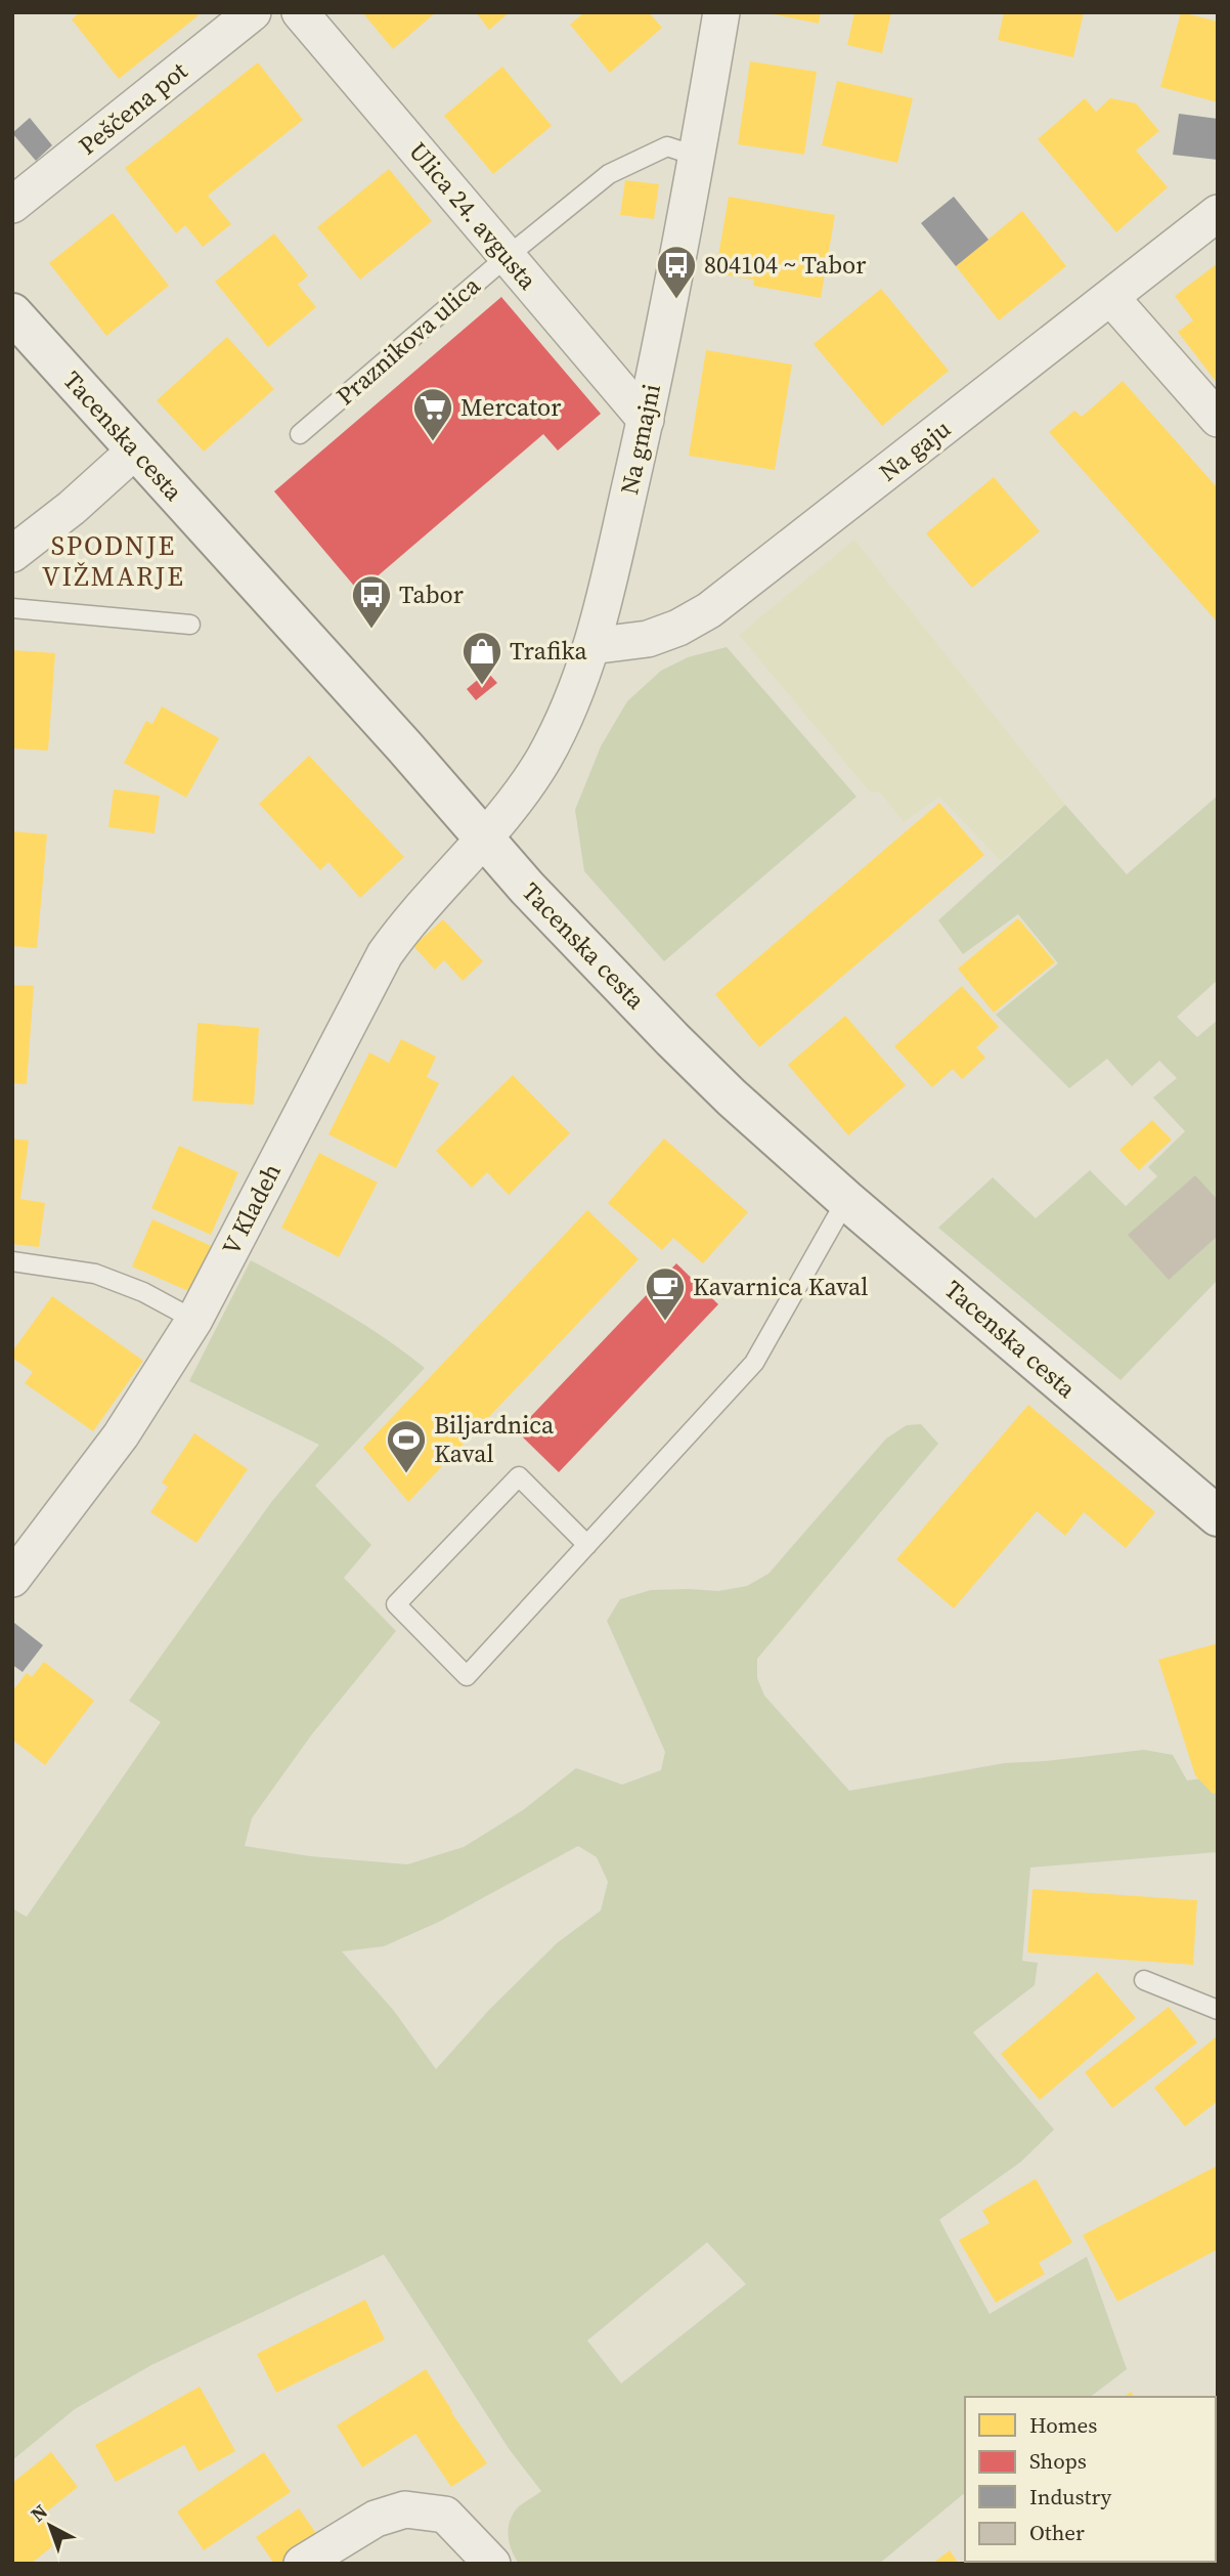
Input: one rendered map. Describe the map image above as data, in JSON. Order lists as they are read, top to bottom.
{
  "streets": {
    "main road": ["Tacenska cesta"],
    "street": [
      "Peščena pot",
      "Ulica 24. avgusta",
      "Na gmajni",
      "Na gaju",
      "V Kladeh"
    ],
    "lane": ["Praznikova ulica"]
  },
  "crossings": [
    ["Ulica 24. avgusta", "Praznikova ulica"],
    ["Ulica 24. avgusta", "Na gmajni"],
    ["Praznikova ulica", "Na gmajni"],
    ["Tacenska cesta", "Na gmajni"],
    ["Tacenska cesta", "V Kladeh"],
    ["Na gmajni", "Na gaju"],
    ["Na gmajni", "V Kladeh"]
  ],
  "districts": ["SPODNJE VIŽMARJE"],
  "places": {
    "bus stop": ["804104 ~ Tabor", "Tabor"],
    "supermarket": ["Mercator"],
    "shop": ["Trafika"],
    "cafe": ["Kavarnica Kaval"],
    "sports": ["Biljardnica Kaval"]
  },
  "legend": [
    "Homes",
    "Shops",
    "Industry",
    "Other"
  ],
  "north": "top left"
}
